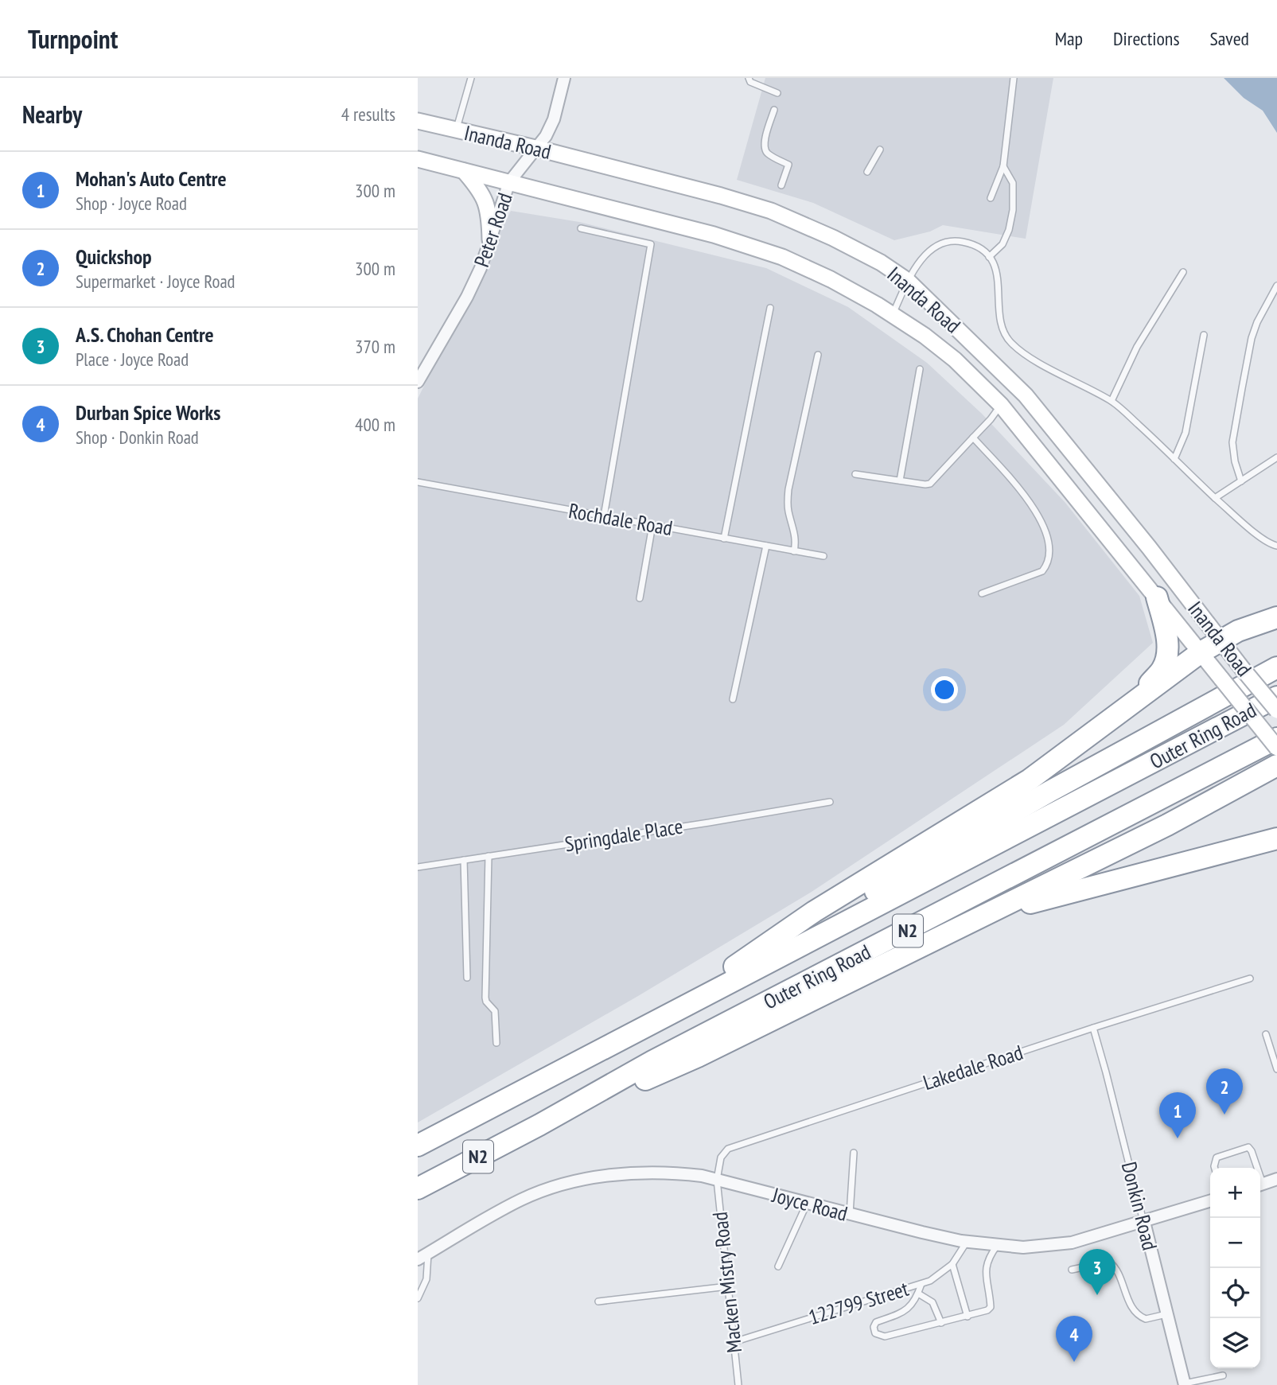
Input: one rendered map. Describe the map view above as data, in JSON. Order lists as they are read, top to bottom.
{
  "streets": {
    "highway": ["Outer Ring Road", "N2"],
    "main road": ["Inanda Road"],
    "street": ["Peter Road", "Joyce Road", "Donkin Road"],
    "lane": [
      "Rochdale Road",
      "Springdale Place",
      "Lakedale Road",
      "Macken Mistry Road",
      "122799 Street"
    ]
  },
  "crossings": [
    ["Inanda Road", "Peter Road"],
    ["Lakedale Road", "Joyce Road"],
    ["Lakedale Road", "Donkin Road"],
    ["Lakedale Road", "Macken Mistry Road"],
    ["Joyce Road", "Donkin Road"],
    ["Joyce Road", "Macken Mistry Road"],
    ["Joyce Road", "122799 Street"],
    ["Macken Mistry Road", "122799 Street"]
  ],
  "page": {
    "header": "Turnpoint",
    "nav": ["Map", "Directions", "Saved"],
    "heading": ["Nearby", "4 results"],
    "list": [
      {
        "mark": "1",
        "name": "Mohan's Auto Centre",
        "note": "Shop · Joyce Road",
        "value": "300 m"
      },
      {
        "mark": "2",
        "name": "Quickshop",
        "note": "Supermarket · Joyce Road",
        "value": "300 m"
      },
      {
        "mark": "3",
        "name": "A.S. Chohan Centre",
        "note": "Place · Joyce Road",
        "value": "370 m"
      },
      {
        "mark": "4",
        "name": "Durban Spice Works",
        "note": "Shop · Donkin Road",
        "value": "400 m"
      }
    ],
    "pins": [
      "2",
      "1",
      "3",
      "4"
    ],
    "map_buttons": ["+", "−"]
  }
}
